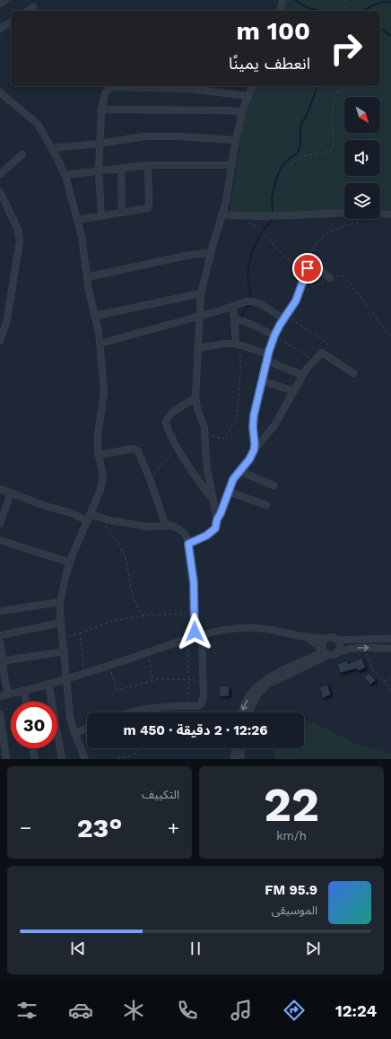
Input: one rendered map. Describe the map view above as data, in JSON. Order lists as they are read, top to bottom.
{
  "north": "bottom right",
  "page": {
    "turn": ["100 m", "انعطف يمينًا"],
    "limit": "30",
    "trip": "12:26 · 2 دقيقة · 450 m",
    "tile": [
      ["22", "km/h"],
      "التكييف"
    ],
    "heat": ["−", "23°", "+"],
    "song": ["95.9 FM", "الموسيقى"],
    "tabs": "12:24"
  }
}
